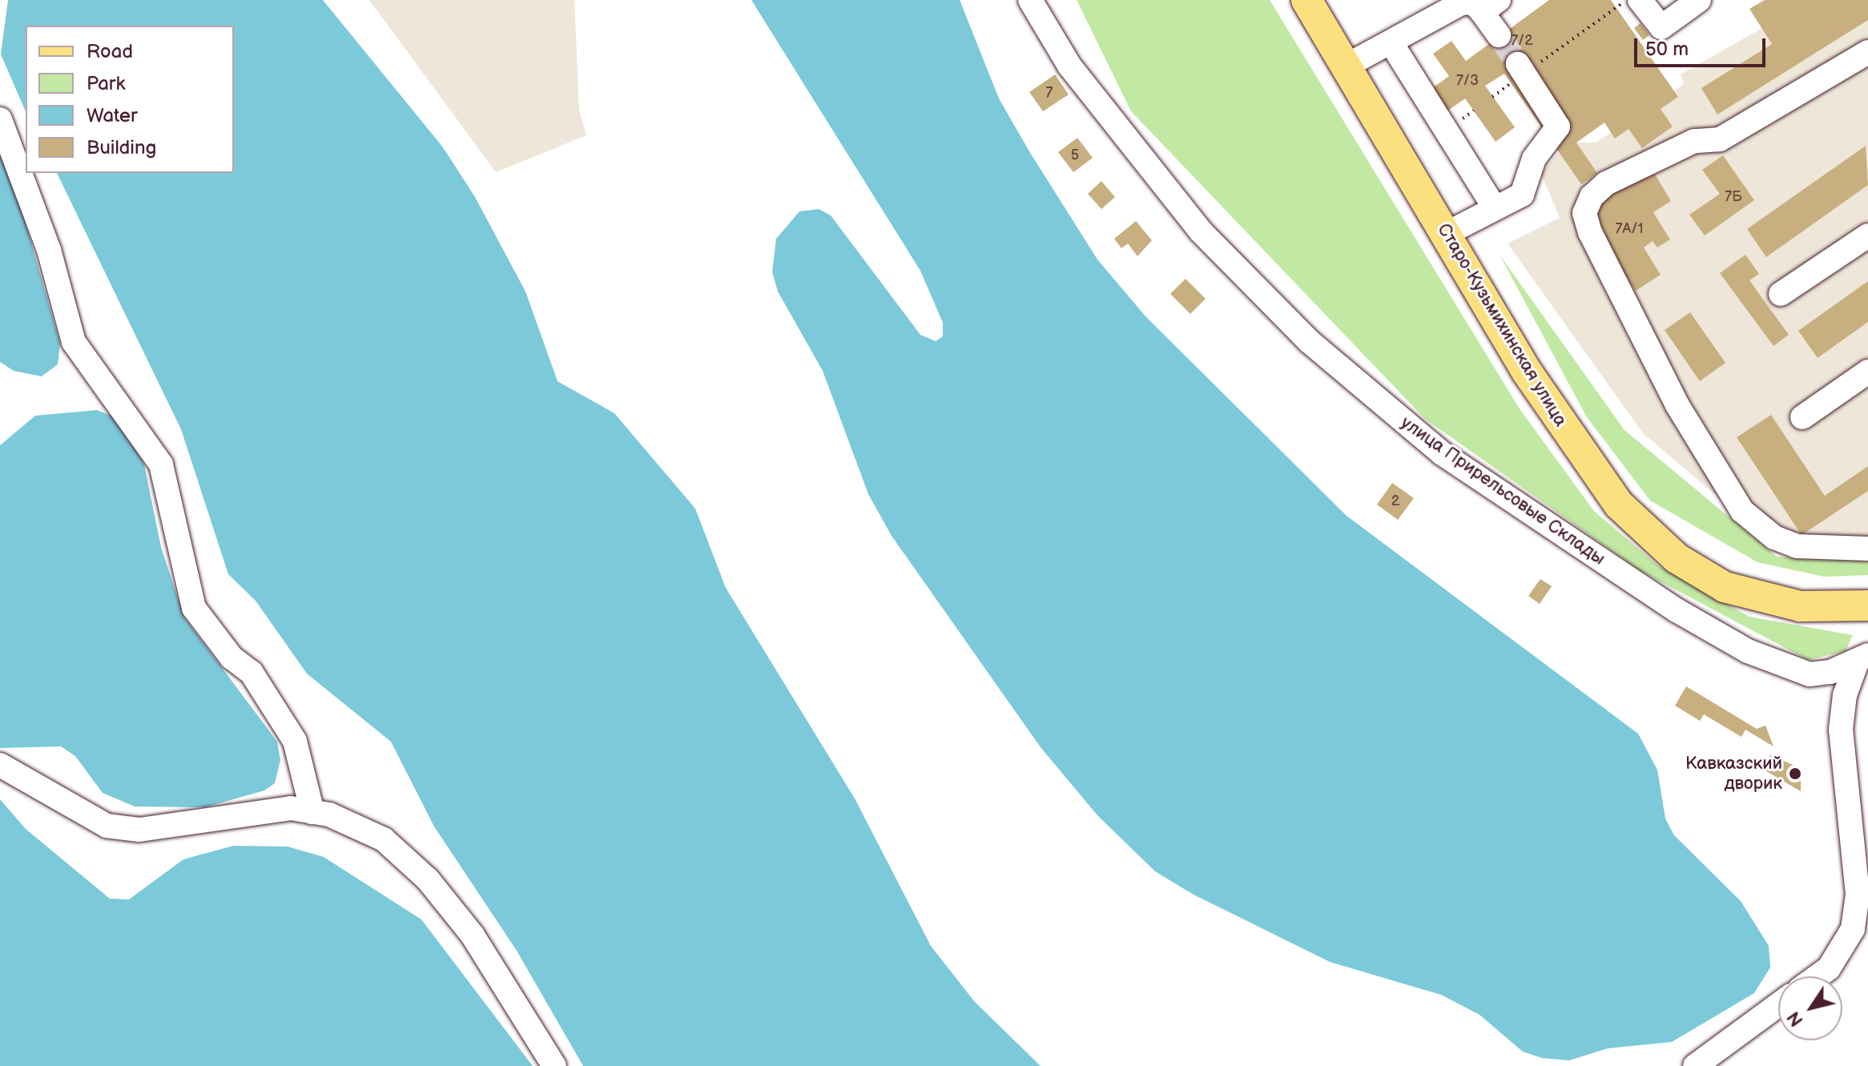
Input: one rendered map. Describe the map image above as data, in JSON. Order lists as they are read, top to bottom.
{
  "streets": {
    "main road": ["Старо-Кузьмихинская улица"],
    "street": ["улица Прирельсовые Склады"]
  },
  "places": ["Кавказский дворик"],
  "house_numbers": [
    "7/2",
    "7/3",
    "7",
    "5",
    "7Б",
    "7А/1",
    "2"
  ],
  "legend": [
    "Road",
    "Park",
    "Water",
    "Building"
  ],
  "scale_bar": "50 m",
  "north": "bottom left"
}
